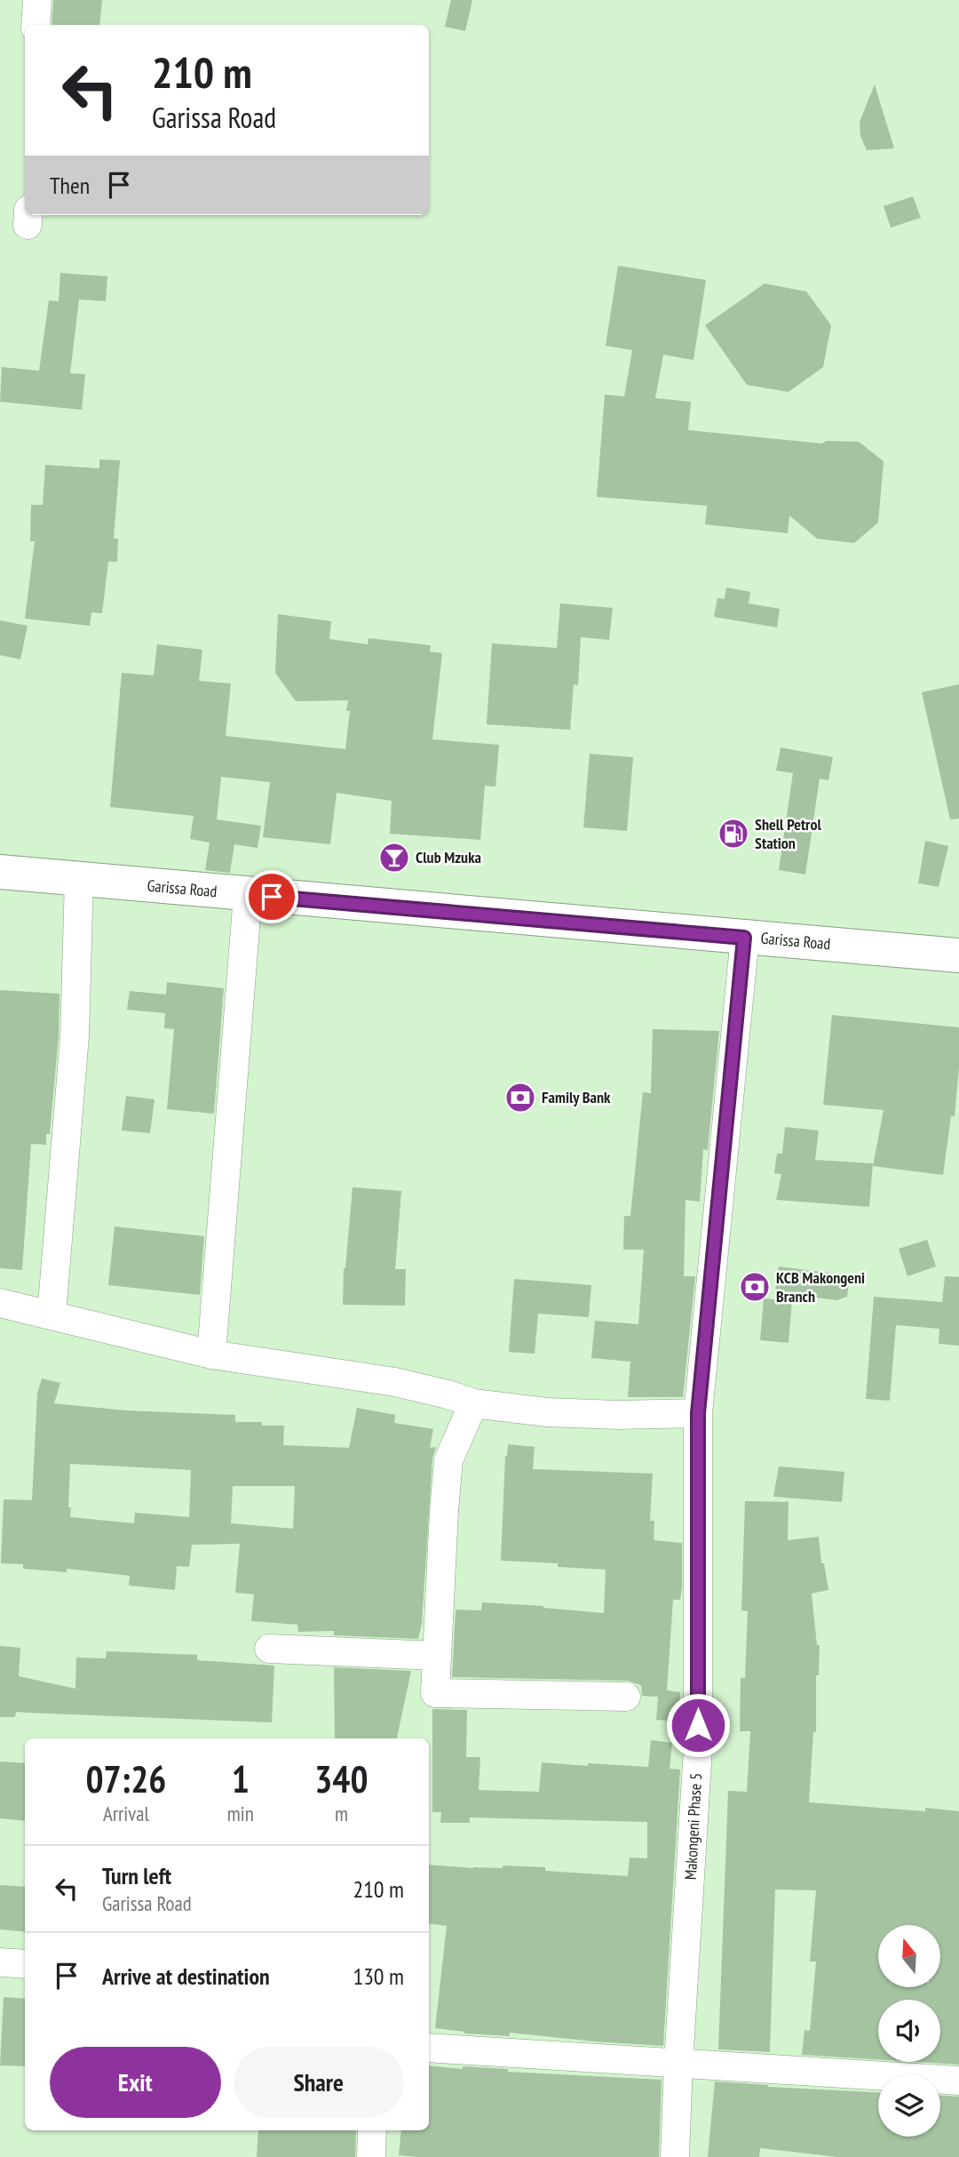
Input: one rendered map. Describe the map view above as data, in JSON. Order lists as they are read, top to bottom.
{
  "streets": {
    "highway": ["Garissa Road"],
    "street": ["Makongeni Phase 5"]
  },
  "crossings": [
    ["Garissa Road", "Makongeni Phase 5"]
  ],
  "places": {
    "fuel station": ["Shell Petrol Station"],
    "bar": ["Club Mzuka"],
    "bank": ["Family Bank", "KCB Makongeni Branch"]
  },
  "north": "top",
  "page": {
    "turn": ["210 m", "Garissa Road"],
    "then": "Then",
    "eta": [
      "07:26",
      "Arrival",
      "1",
      "min",
      "340",
      "m"
    ],
    "list": [
      {
        "name": "Turn left",
        "note": "Garissa Road",
        "value": "210 m"
      },
      {
        "name": "Arrive at destination",
        "value": "130 m"
      }
    ],
    "buttons": ["Exit", "Share"]
  }
}
